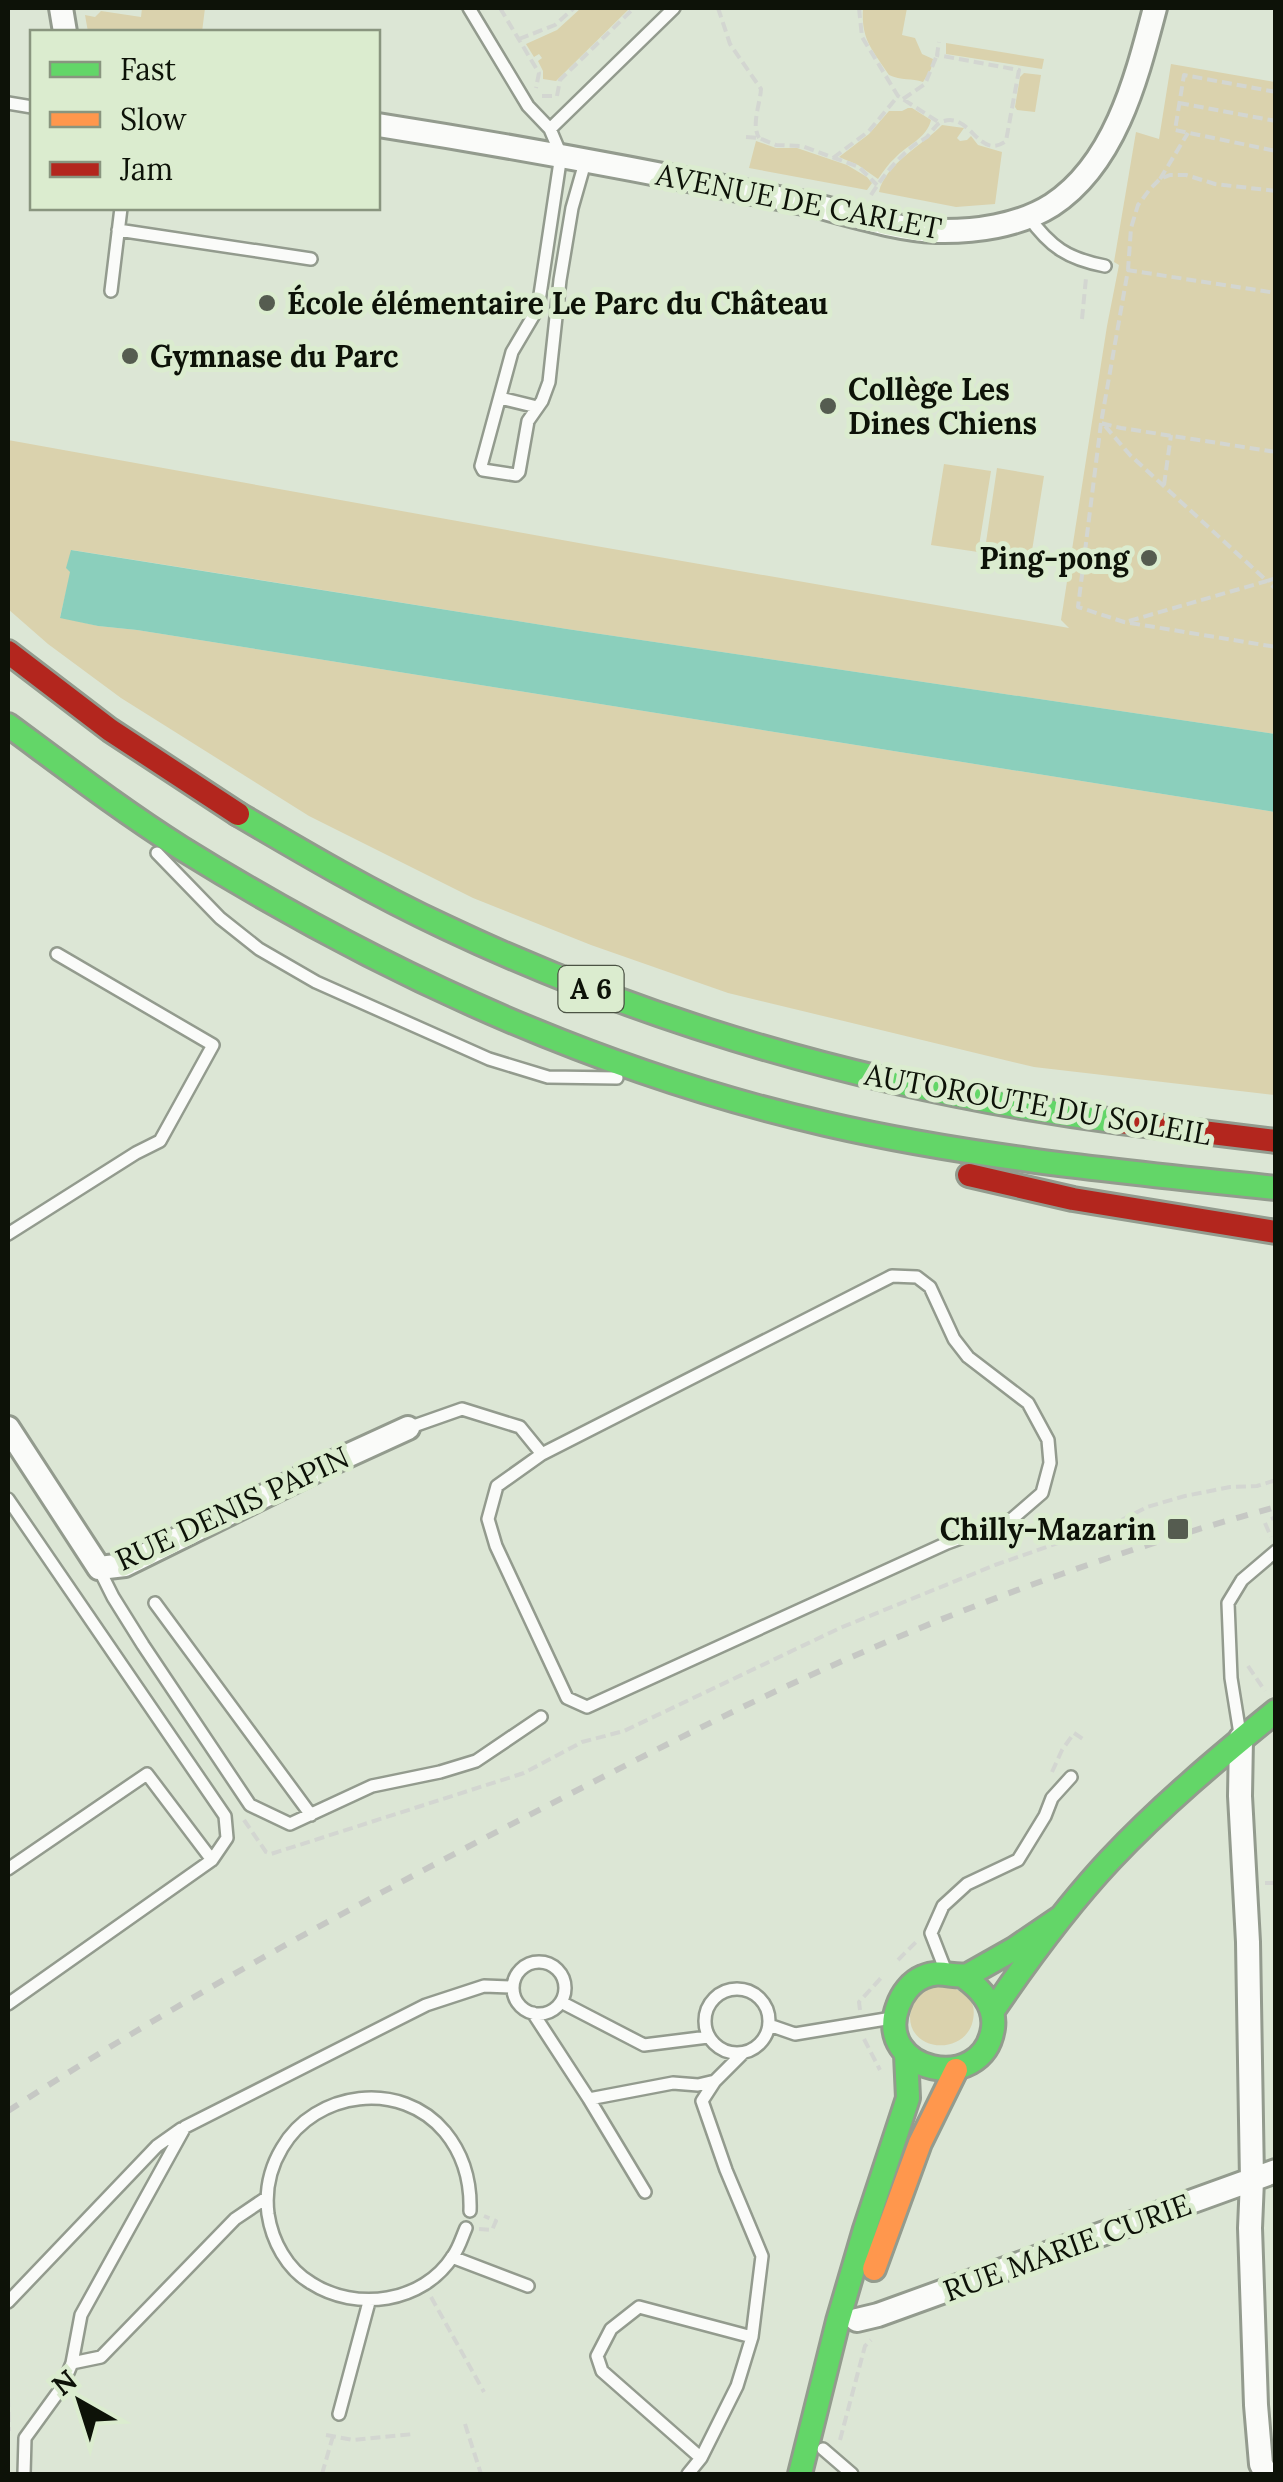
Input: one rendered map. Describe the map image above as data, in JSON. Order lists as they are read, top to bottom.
{
  "streets": {
    "main road": ["A 6", "AUTOROUTE DU SOLEIL"],
    "street": ["AVENUE DE CARLET", "RUE DENIS PAPIN", "RUE MARIE CURIE"]
  },
  "places": {
    "other": [
      "École élémentaire Le Parc du Château",
      "Gymnase du Parc",
      "Collège Les Dines Chiens",
      "Ping-pong"
    ],
    "transit": ["Chilly-Mazarin"]
  },
  "legend": ["Fast", "Slow", "Jam"],
  "north": "top left"
}
